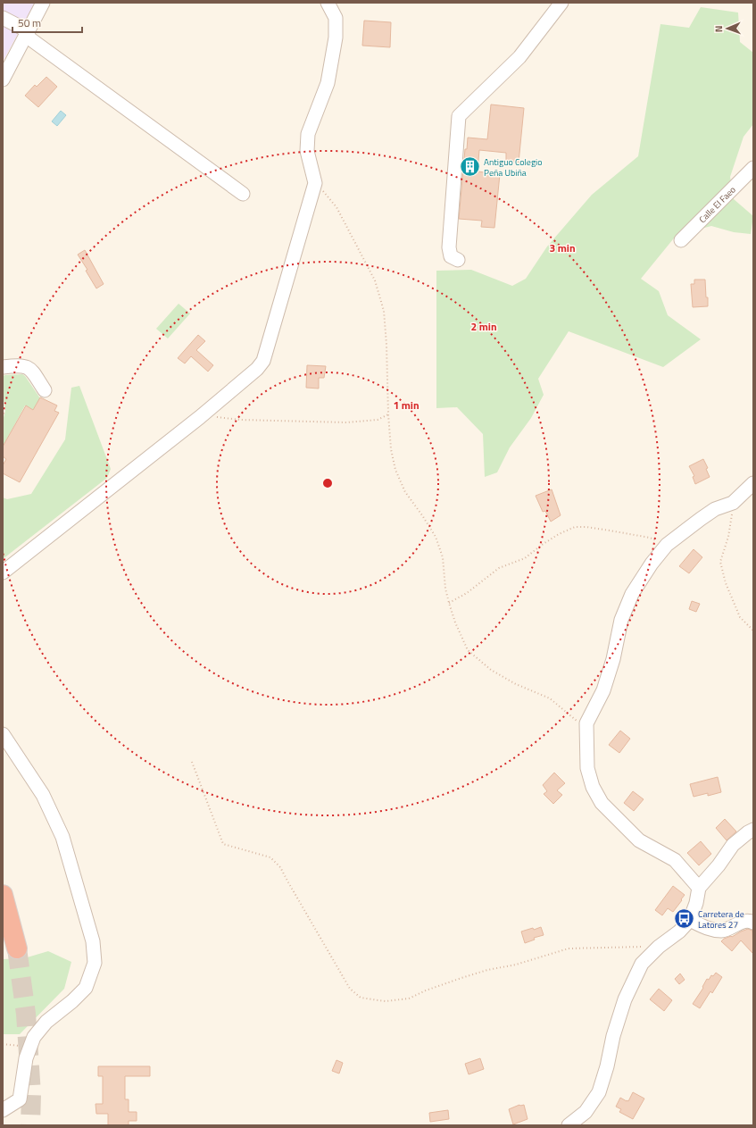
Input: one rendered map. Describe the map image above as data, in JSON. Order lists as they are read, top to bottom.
{
  "streets": {
    "street": ["Calle El Faeo"]
  },
  "places": {
    "building": ["Antiguo Colegio Peña Ubiña"],
    "bus stop": ["Carretera de Latores 27"]
  },
  "scale_bar": "50 m",
  "north": "left",
  "rings": ["3 min", "2 min", "1 min"]
}
